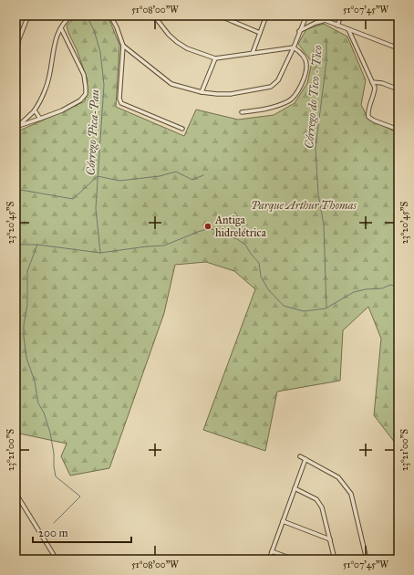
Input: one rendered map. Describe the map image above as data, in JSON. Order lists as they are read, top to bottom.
{
  "water": ["Córrego do Tico - Tico", "Córrego Pica-Pau"],
  "parks": ["Parque Arthur Thomas"],
  "places": ["Antiga hidrelétrica"],
  "scale_bar": "200 m",
  "coordinates": [
    "51°08'00\"W",
    "51°07'45\"W",
    "23°20'45\"S",
    "23°21'00\"S"
  ]
}
